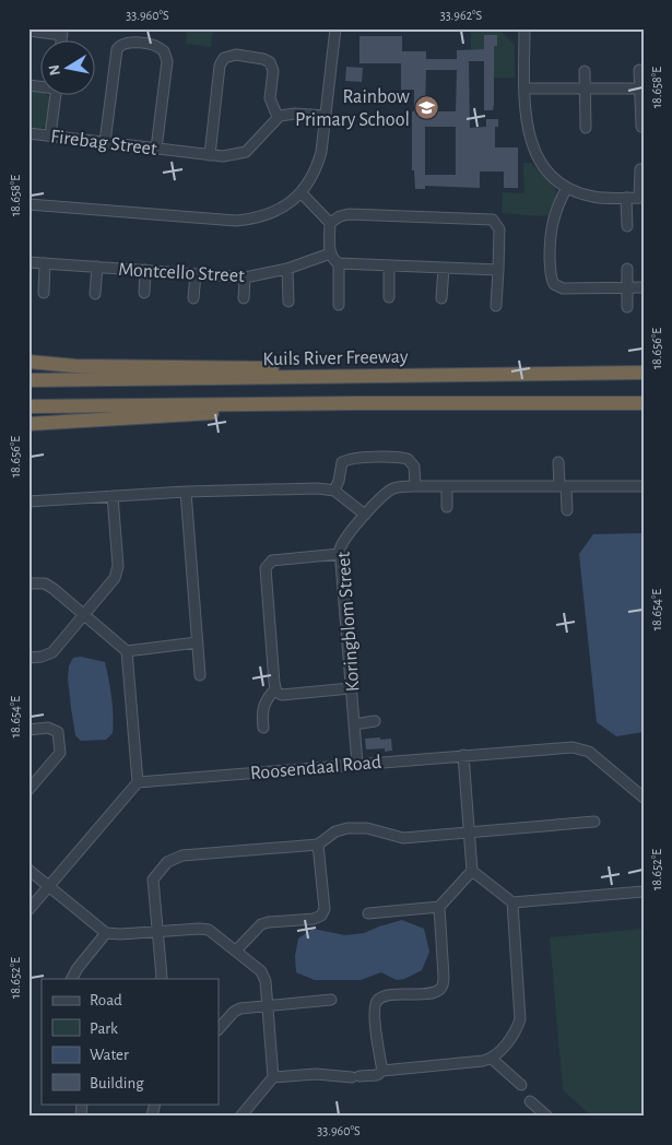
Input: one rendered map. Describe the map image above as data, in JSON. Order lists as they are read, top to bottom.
{
  "streets": {
    "highway": ["Kuils River Freeway"],
    "street": [
      "Firebag Street",
      "Montcello Street",
      "Koringblom Street",
      "Roosendaal Road"
    ]
  },
  "crossings": [
    ["Koringblom Street", "Roosendaal Road"]
  ],
  "places": {
    "school or university": ["Rainbow Primary School"]
  },
  "legend": [
    "Road",
    "Park",
    "Water",
    "Building"
  ],
  "north": "left",
  "coordinates": [
    "33.960°S",
    "33.962°S",
    "18.658°E",
    "18.656°E",
    "18.654°E",
    "18.652°E"
  ]
}
